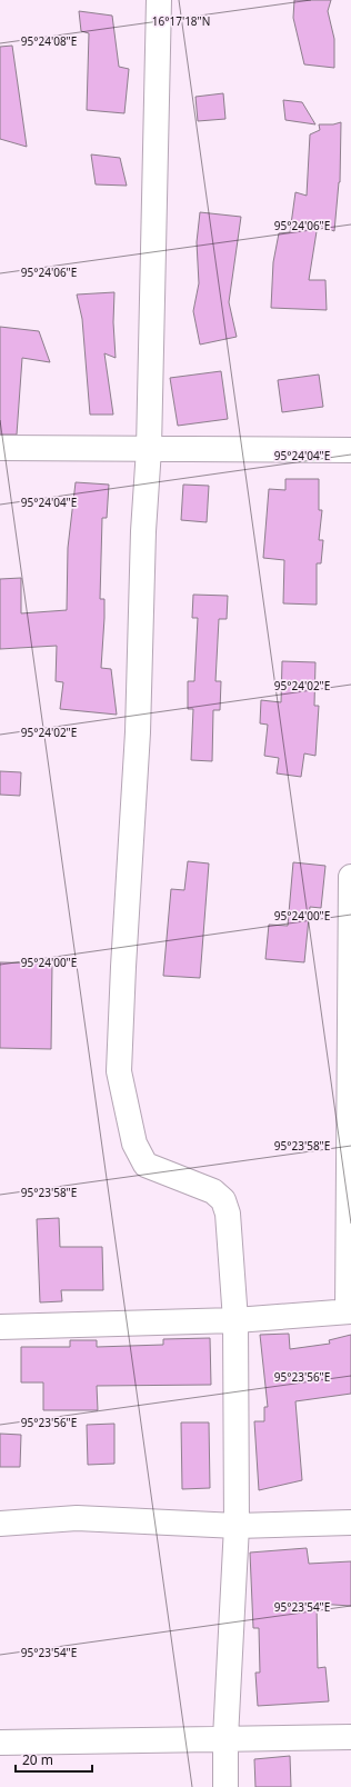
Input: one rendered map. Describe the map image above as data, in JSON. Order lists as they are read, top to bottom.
{
  "scale_bar": "20 m",
  "coordinates": [
    "16°17'18\"N",
    "95°24'08\"E",
    "95°24'06\"E",
    "95°24'04\"E",
    "95°24'02\"E",
    "95°24'00\"E",
    "95°23'58\"E",
    "95°23'56\"E",
    "95°23'54\"E"
  ]
}
